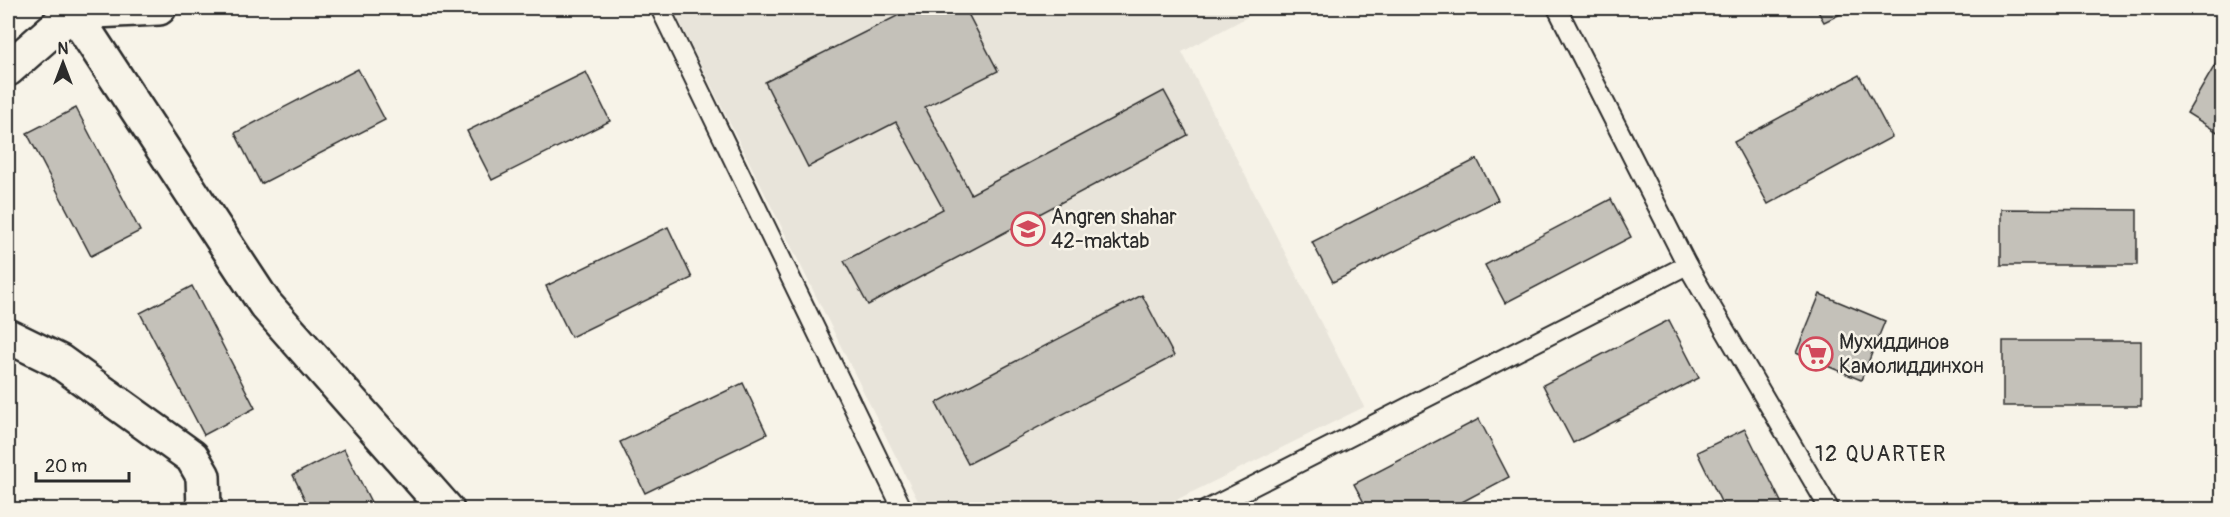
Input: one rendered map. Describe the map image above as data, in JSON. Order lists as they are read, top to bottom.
{
  "districts": ["12 QUARTER"],
  "places": {
    "school or university": ["Angren shahar 42-maktab"],
    "supermarket": ["Мухиддинов Камолиддинхон"]
  },
  "scale_bar": "20 m",
  "north": "top"
}
